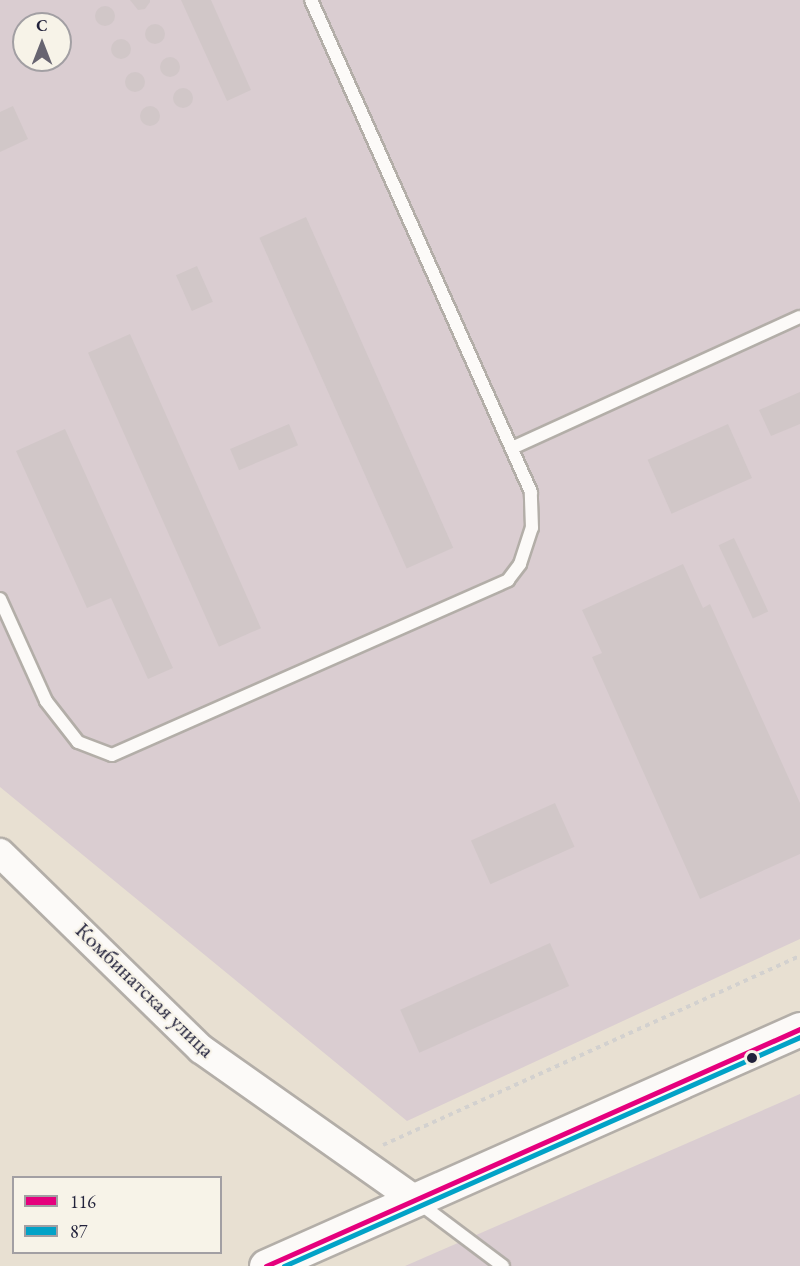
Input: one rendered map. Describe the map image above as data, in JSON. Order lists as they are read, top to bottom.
{
  "streets": {
    "street": ["Комбинатская улица"]
  },
  "lines": ["transit line 116", "transit line 87"],
  "legend": ["116", "87"],
  "north": "top"
}
